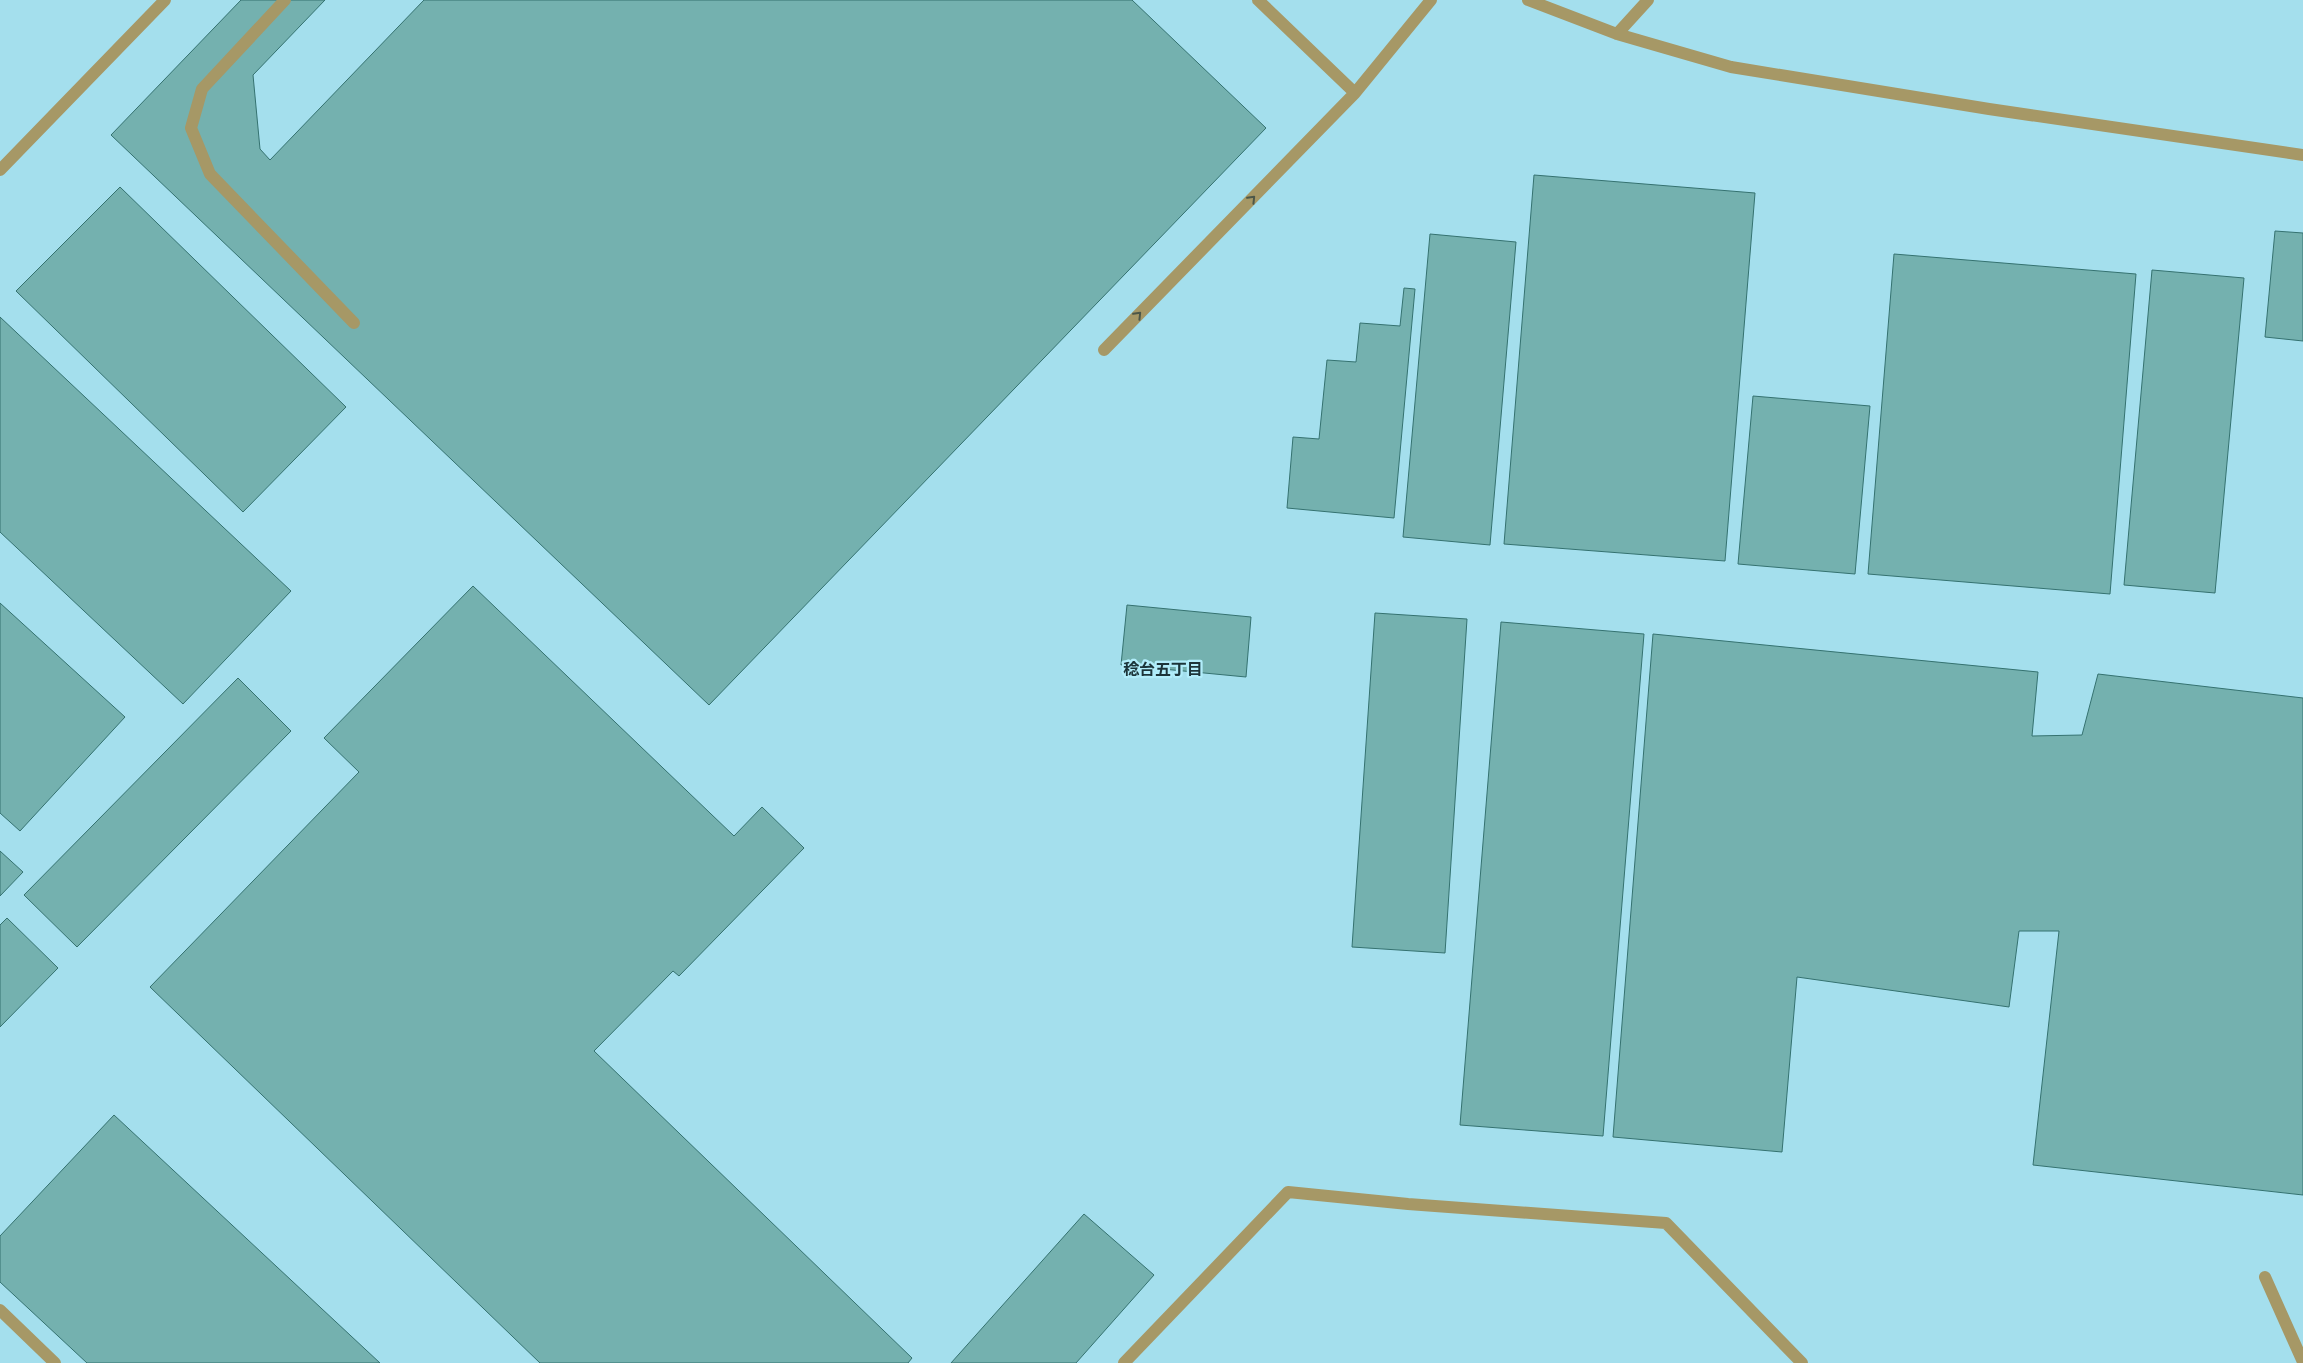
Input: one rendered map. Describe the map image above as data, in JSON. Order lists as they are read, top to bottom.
{
  "districts": ["稔台五丁目"]
}
